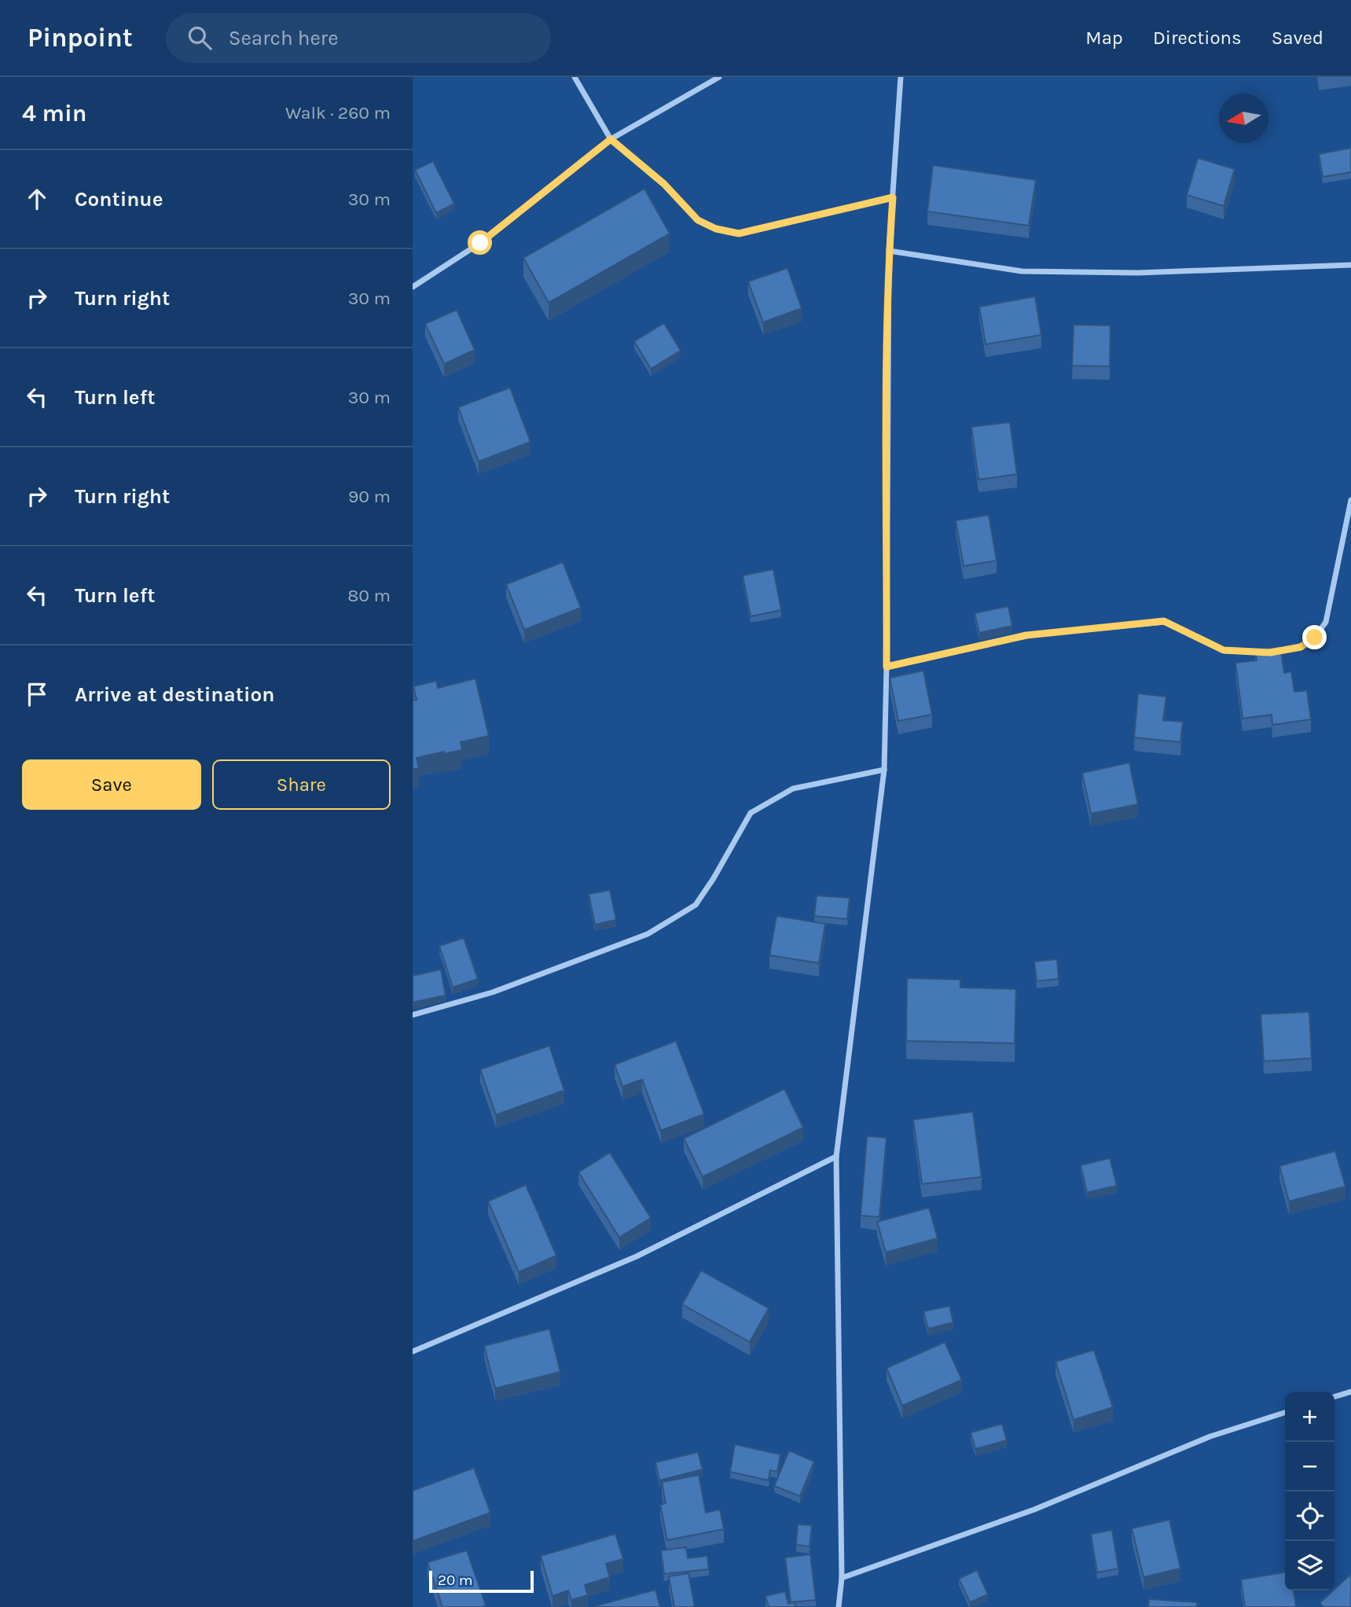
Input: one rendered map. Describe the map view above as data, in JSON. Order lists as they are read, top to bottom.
{
  "scale_bar": "20 m",
  "north": "left",
  "page": {
    "header": "Pinpoint",
    "search": "Search here",
    "nav": ["Map", "Directions", "Saved"],
    "heading": ["4 min", "Walk · 260 m"],
    "list": [
      ["Continue", "30 m"],
      ["Turn right", "30 m"],
      ["Turn left", "30 m"],
      ["Turn right", "90 m"],
      ["Turn left", "80 m"],
      "Arrive at destination"
    ],
    "buttons": ["Save", "Share"],
    "map_buttons": ["+", "−"],
    "scale": "20 m"
  }
}
